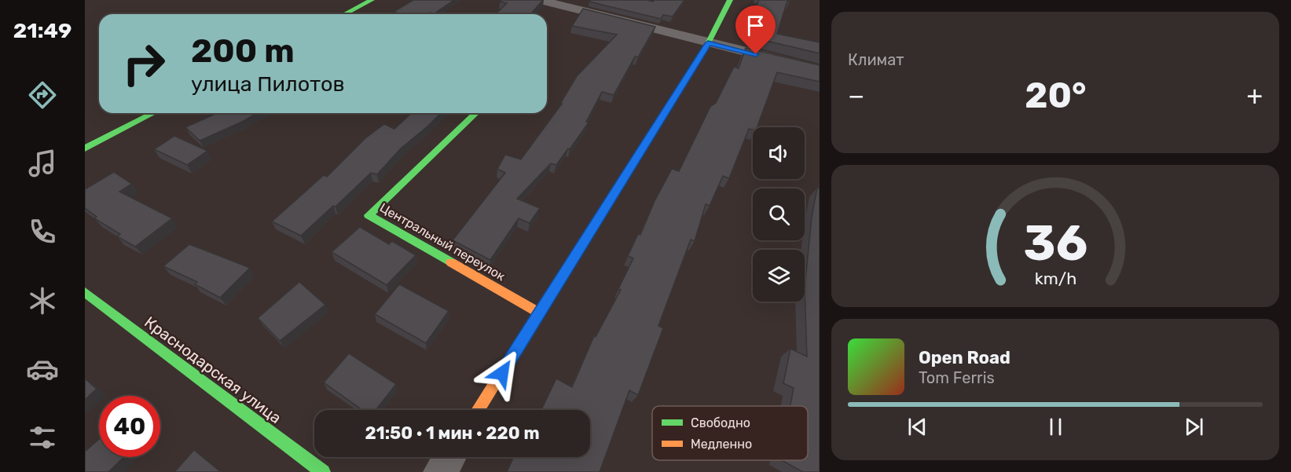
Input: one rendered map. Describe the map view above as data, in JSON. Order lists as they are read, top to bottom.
{
  "streets": {
    "street": ["Центральный переулок", "Краснодарская улица"]
  },
  "legend": ["Свободно", "Медленно"],
  "page": {
    "tabs": "21:49",
    "tile": "Климат",
    "turn": ["200 m", "улица Пилотов"],
    "heat": ["−", "20°", "+"],
    "song": ["Open Road", "Tom Ferris"],
    "limit": "40",
    "trip": "21:50 · 1 мин · 220 m",
    "gauge": ["36", "km/h"]
  }
}
